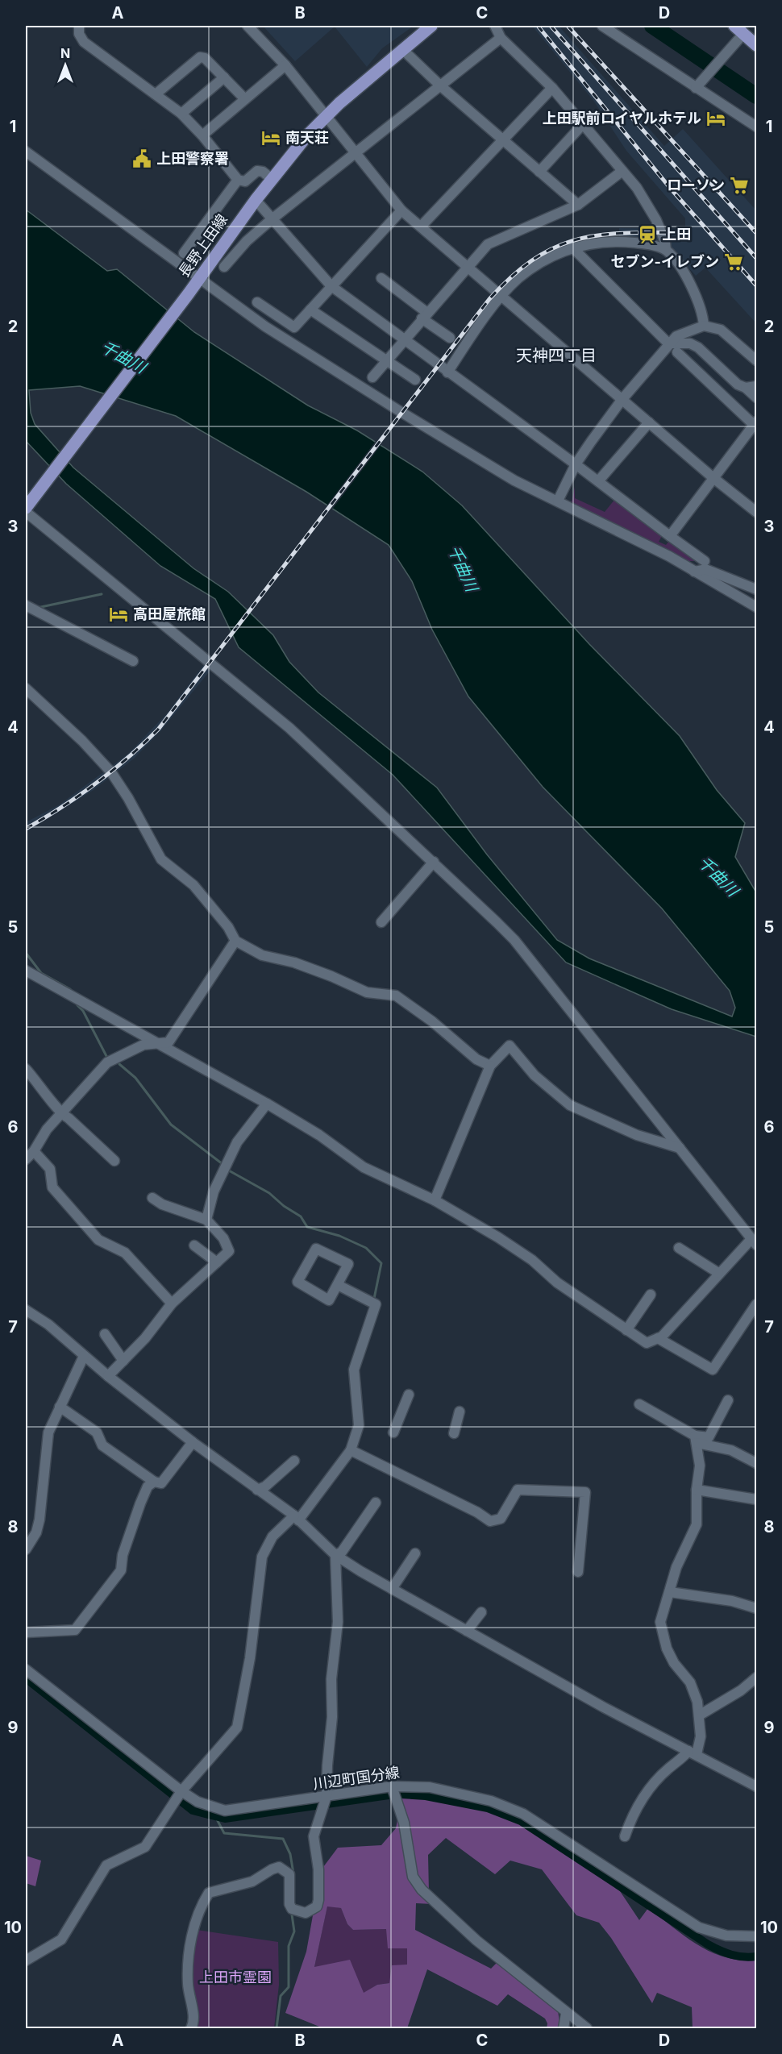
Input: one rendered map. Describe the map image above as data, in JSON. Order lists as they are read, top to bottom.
{
  "streets": {
    "main road": ["長野上田線"],
    "street": ["川辺町国分線"]
  },
  "districts": ["天神四丁目"],
  "water": ["千曲川"],
  "parks": ["上田市霊園"],
  "places": {
    "hotel": ["上田駅前ロイヤルホテル", "南天荘", "高田屋旅館"],
    "public building": ["上田警察署"],
    "supermarket": ["ローソン", "セブン-イレブン"],
    "station": ["上田"]
  },
  "north": "top",
  "grid": {
    "columns": [
      "A",
      "B",
      "C",
      "D"
    ],
    "rows": [
      "1",
      "2",
      "3",
      "4",
      "5",
      "6",
      "7",
      "8",
      "9",
      "10"
    ]
  }
}
